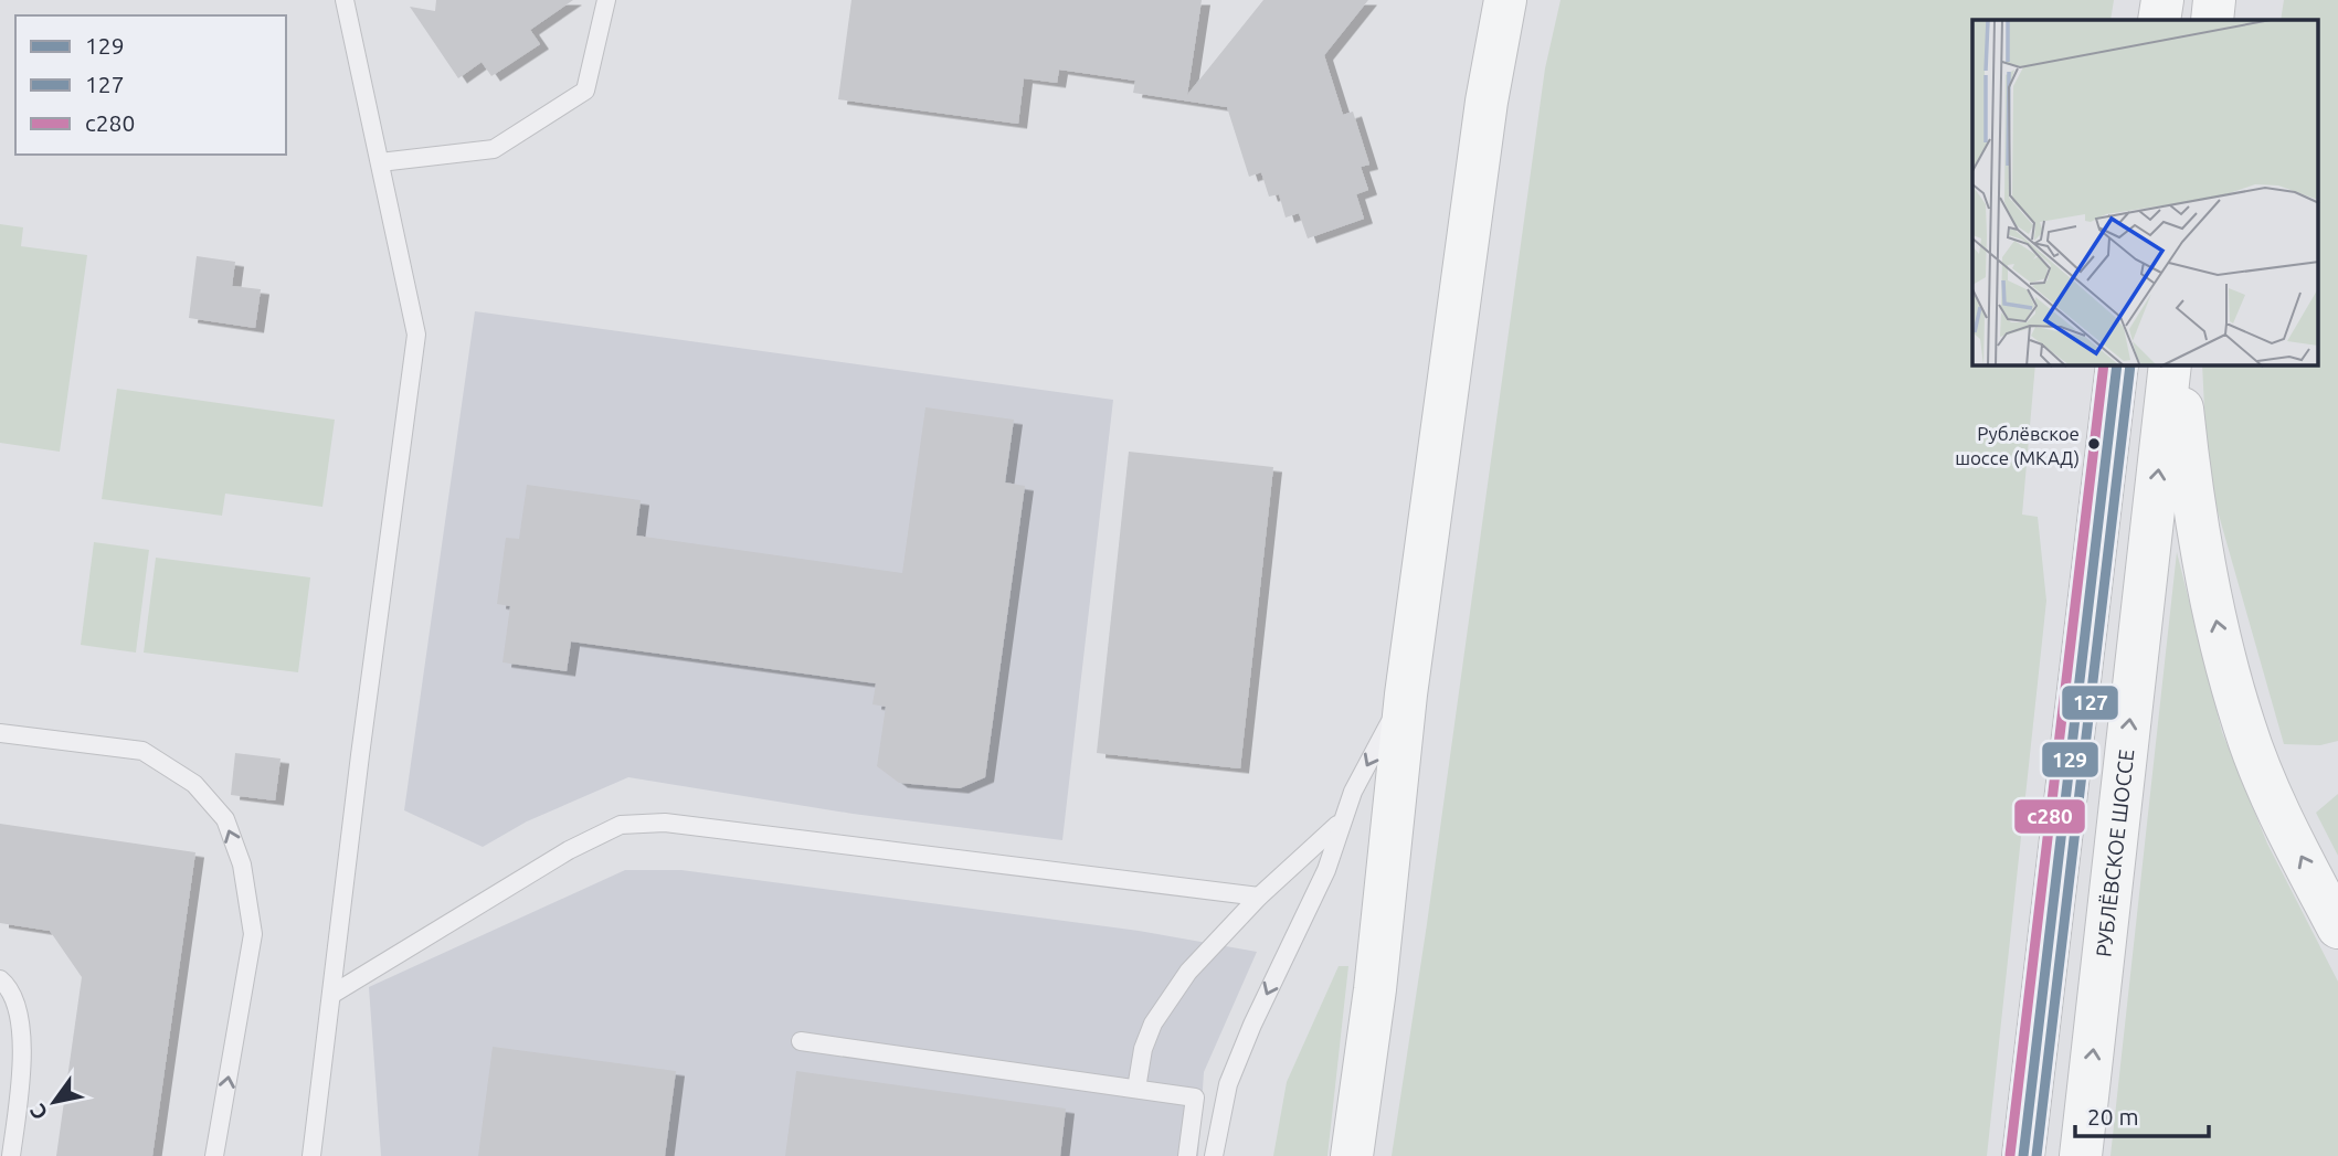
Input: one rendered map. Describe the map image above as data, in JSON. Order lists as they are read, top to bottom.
{
  "streets": {
    "main road": ["РУБЛЁВСКОЕ ШОССЕ"]
  },
  "places": ["Рублёвское шоссе (МКАД)"],
  "lines": ["transit line 129", "transit line 127", "transit line с280"],
  "legend": ["129", "127", "с280"],
  "scale_bar": "20 m",
  "north": "bottom left"
}
